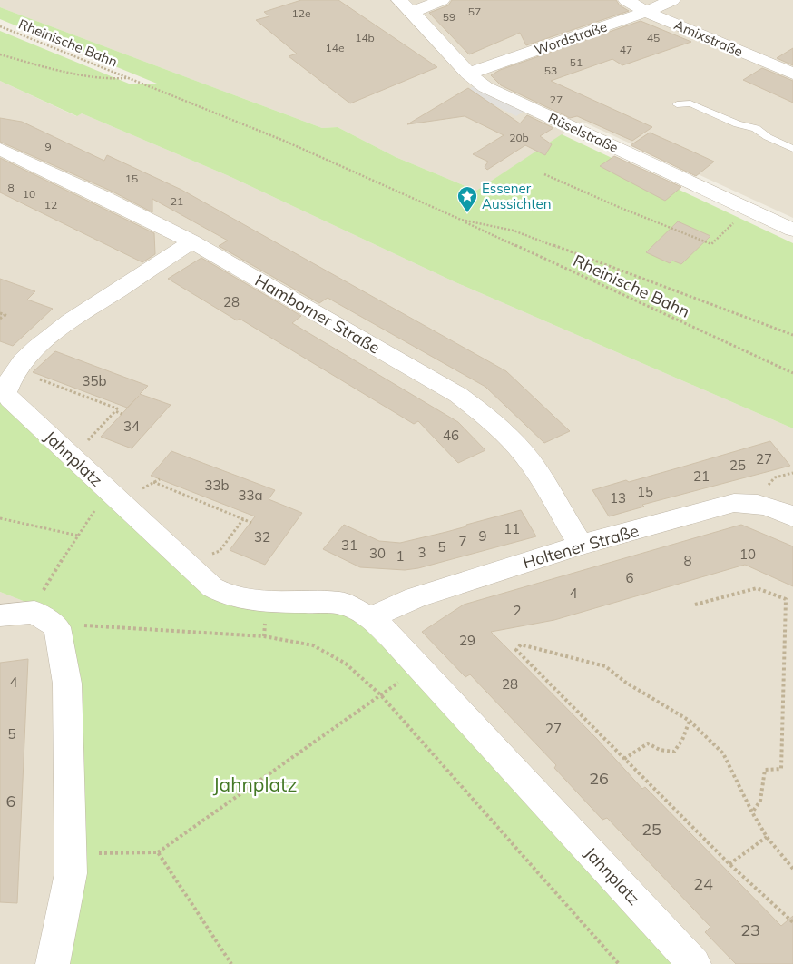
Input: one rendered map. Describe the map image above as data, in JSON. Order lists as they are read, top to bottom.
{
  "streets": {
    "street": [
      "Wordstraße",
      "Amixstraße",
      "Rüselstraße",
      "Hamborner Straße",
      "Jahnplatz",
      "Holtener Straße"
    ],
    "path": ["Rheinische Bahn"]
  },
  "crossings": [
    ["Wordstraße", "Amixstraße"],
    ["Wordstraße", "Rüselstraße"],
    ["Hamborner Straße", "Jahnplatz"],
    ["Hamborner Straße", "Holtener Straße"],
    ["Jahnplatz", "Holtener Straße"]
  ],
  "parks": ["Jahnplatz"],
  "places": {
    "place": ["Essener Aussichten"]
  },
  "house_numbers": [
    "57",
    "12e",
    "59",
    "14b",
    "45",
    "14e",
    "47",
    "51",
    "53",
    "27",
    "20b",
    "9",
    "15",
    "8",
    "10",
    "21",
    "12",
    "28",
    "35b",
    "34",
    "46",
    "27",
    "25",
    "21",
    "33b",
    "15",
    "33a",
    "13",
    "11",
    "9",
    "32",
    "7",
    "31",
    "5",
    "3",
    "30",
    "10",
    "1",
    "8",
    "6",
    "4",
    "2",
    "29",
    "4",
    "28",
    "27",
    "5",
    "26",
    "6",
    "25",
    "24",
    "23"
  ]
}
